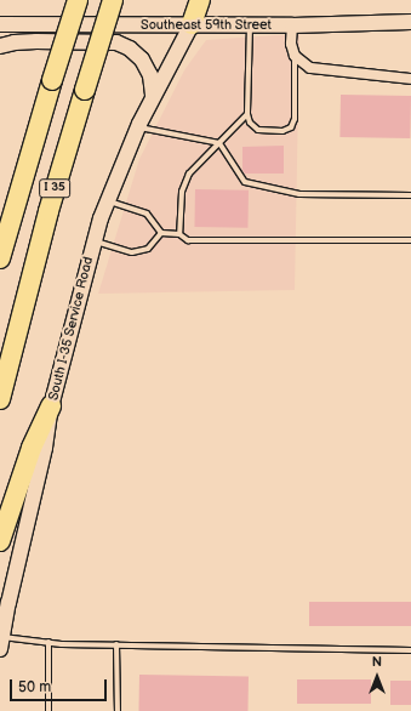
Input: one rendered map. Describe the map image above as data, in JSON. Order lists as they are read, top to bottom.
{
  "streets": {
    "highway": ["I 35"],
    "main road": ["Southeast 59th Street", "South I-35 Service Road"]
  },
  "crossings": [
    ["Southeast 59th Street", "South I-35 Service Road"]
  ],
  "scale_bar": "50 m",
  "north": "top"
}
